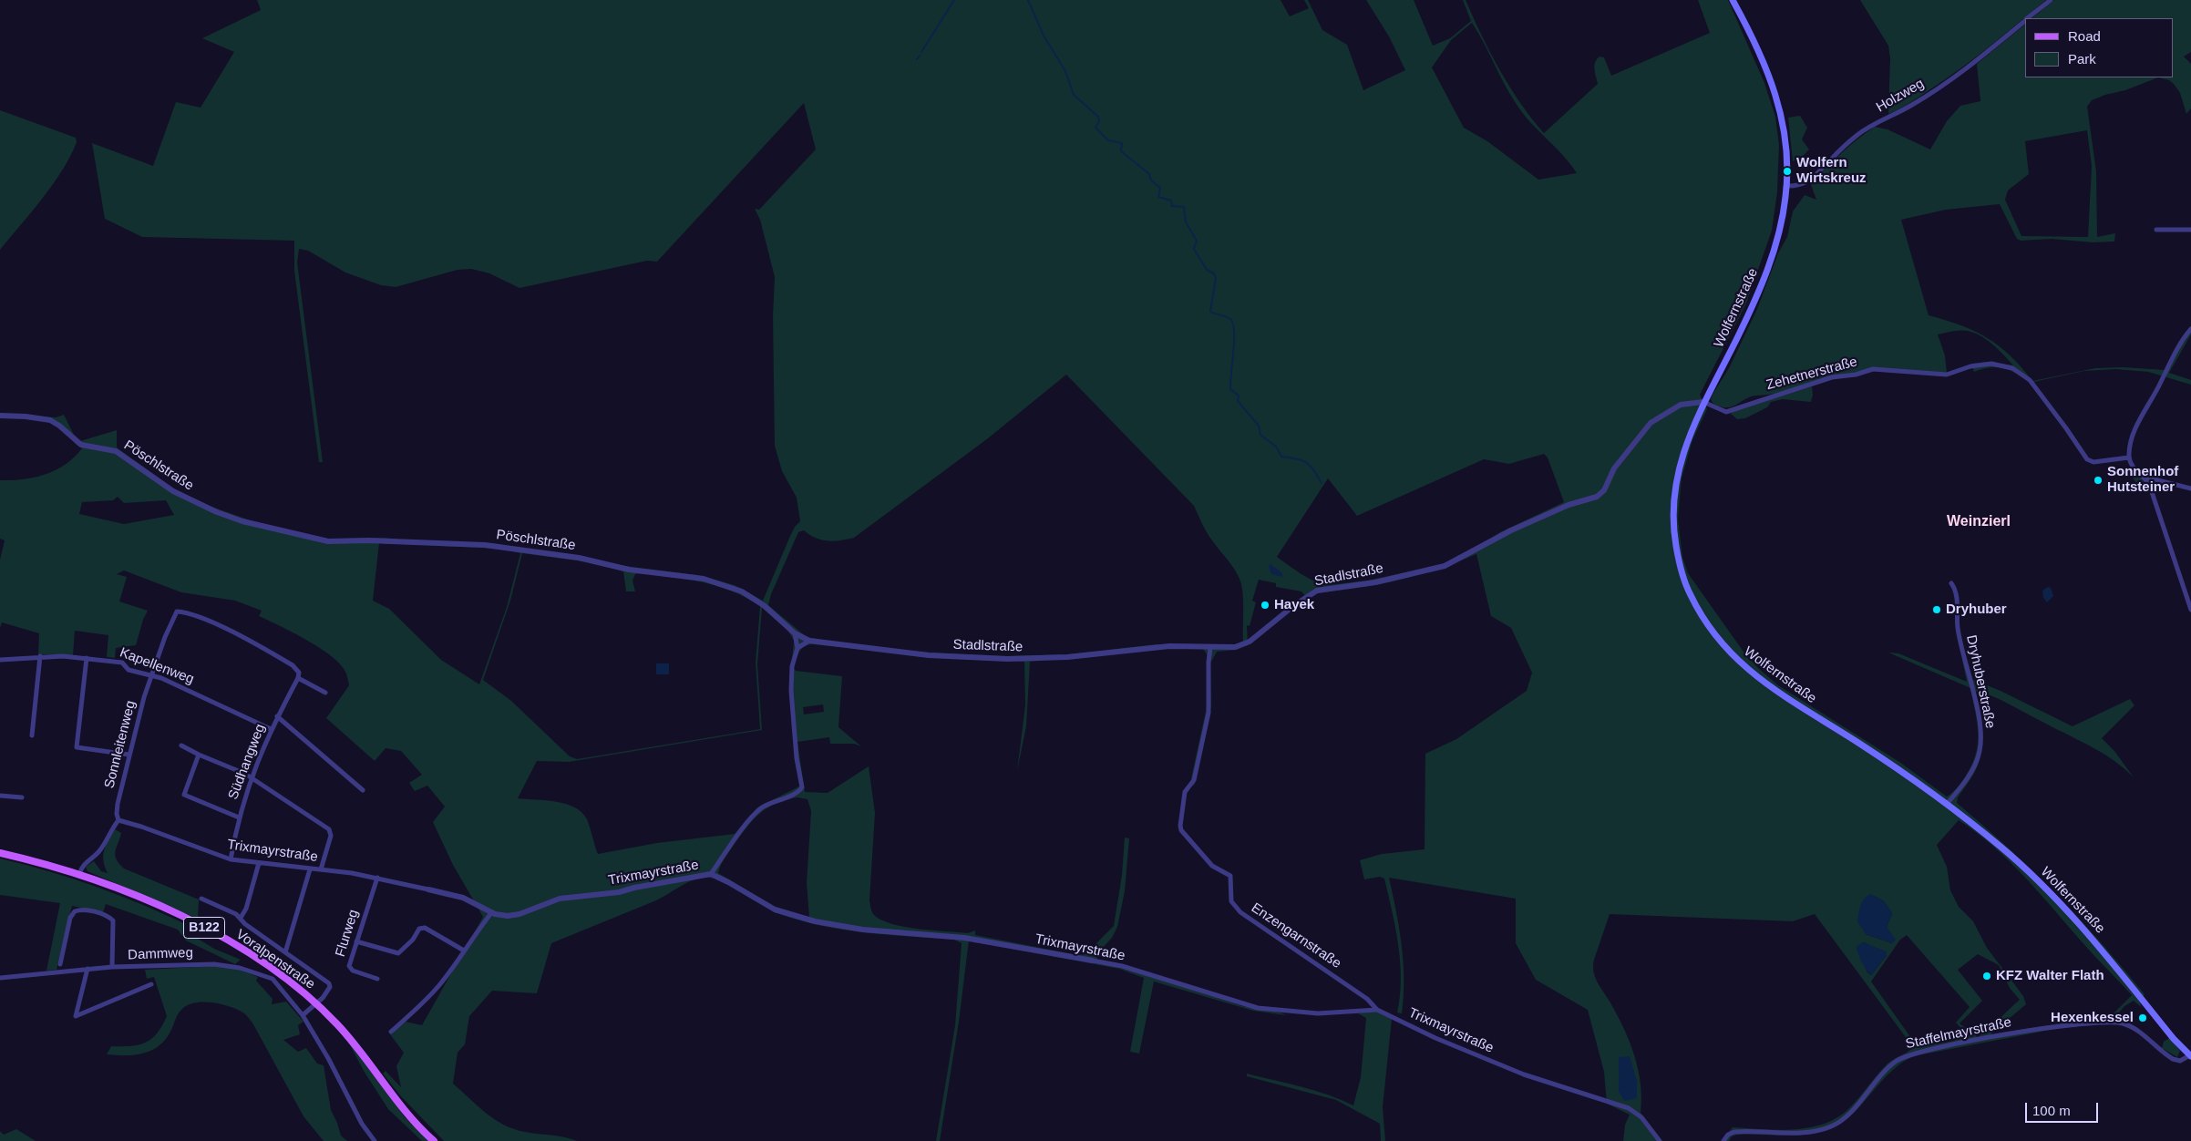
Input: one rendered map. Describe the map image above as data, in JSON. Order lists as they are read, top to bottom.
{
  "streets": {
    "main road": ["Wolfernstraße", "B122", "Voralpenstraße"],
    "street": [
      "Holzweg",
      "Zehetnerstraße",
      "Pöschlstraße",
      "Stadlstraße",
      "Kapellenweg",
      "Dryhuberstraße",
      "Sonnleitenweg",
      "Südhangweg",
      "Trixmayrstraße",
      "Flurweg",
      "Enzengarnstraße",
      "Dammweg",
      "Staffelmayrstraße"
    ]
  },
  "crossings": [
    ["Holzweg", "Wolfernstraße"],
    ["Wolfernstraße", "Zehetnerstraße"],
    ["Wolfernstraße", "Stadlstraße"],
    ["Wolfernstraße", "Dryhuberstraße"],
    ["Wolfernstraße", "Staffelmayrstraße"],
    ["Zehetnerstraße", "Stadlstraße"],
    ["Pöschlstraße", "Stadlstraße"],
    ["Stadlstraße", "Enzengarnstraße"],
    ["Kapellenweg", "Sonnleitenweg"],
    ["Kapellenweg", "Südhangweg"],
    ["Sonnleitenweg", "Südhangweg"],
    ["Sonnleitenweg", "Trixmayrstraße"],
    ["Sonnleitenweg", "Voralpenstraße"],
    ["Südhangweg", "Trixmayrstraße"],
    ["Trixmayrstraße", "Flurweg"],
    ["Trixmayrstraße", "Enzengarnstraße"]
  ],
  "districts": ["Weinzierl"],
  "places": [
    "Wolfern Wirtskreuz",
    "Sonnenhof Hutsteiner",
    "Hayek",
    "Dryhuber",
    "KFZ Walter Flath",
    "Hexenkessel"
  ],
  "legend": ["Road", "Park"],
  "scale_bar": "100 m"
}
